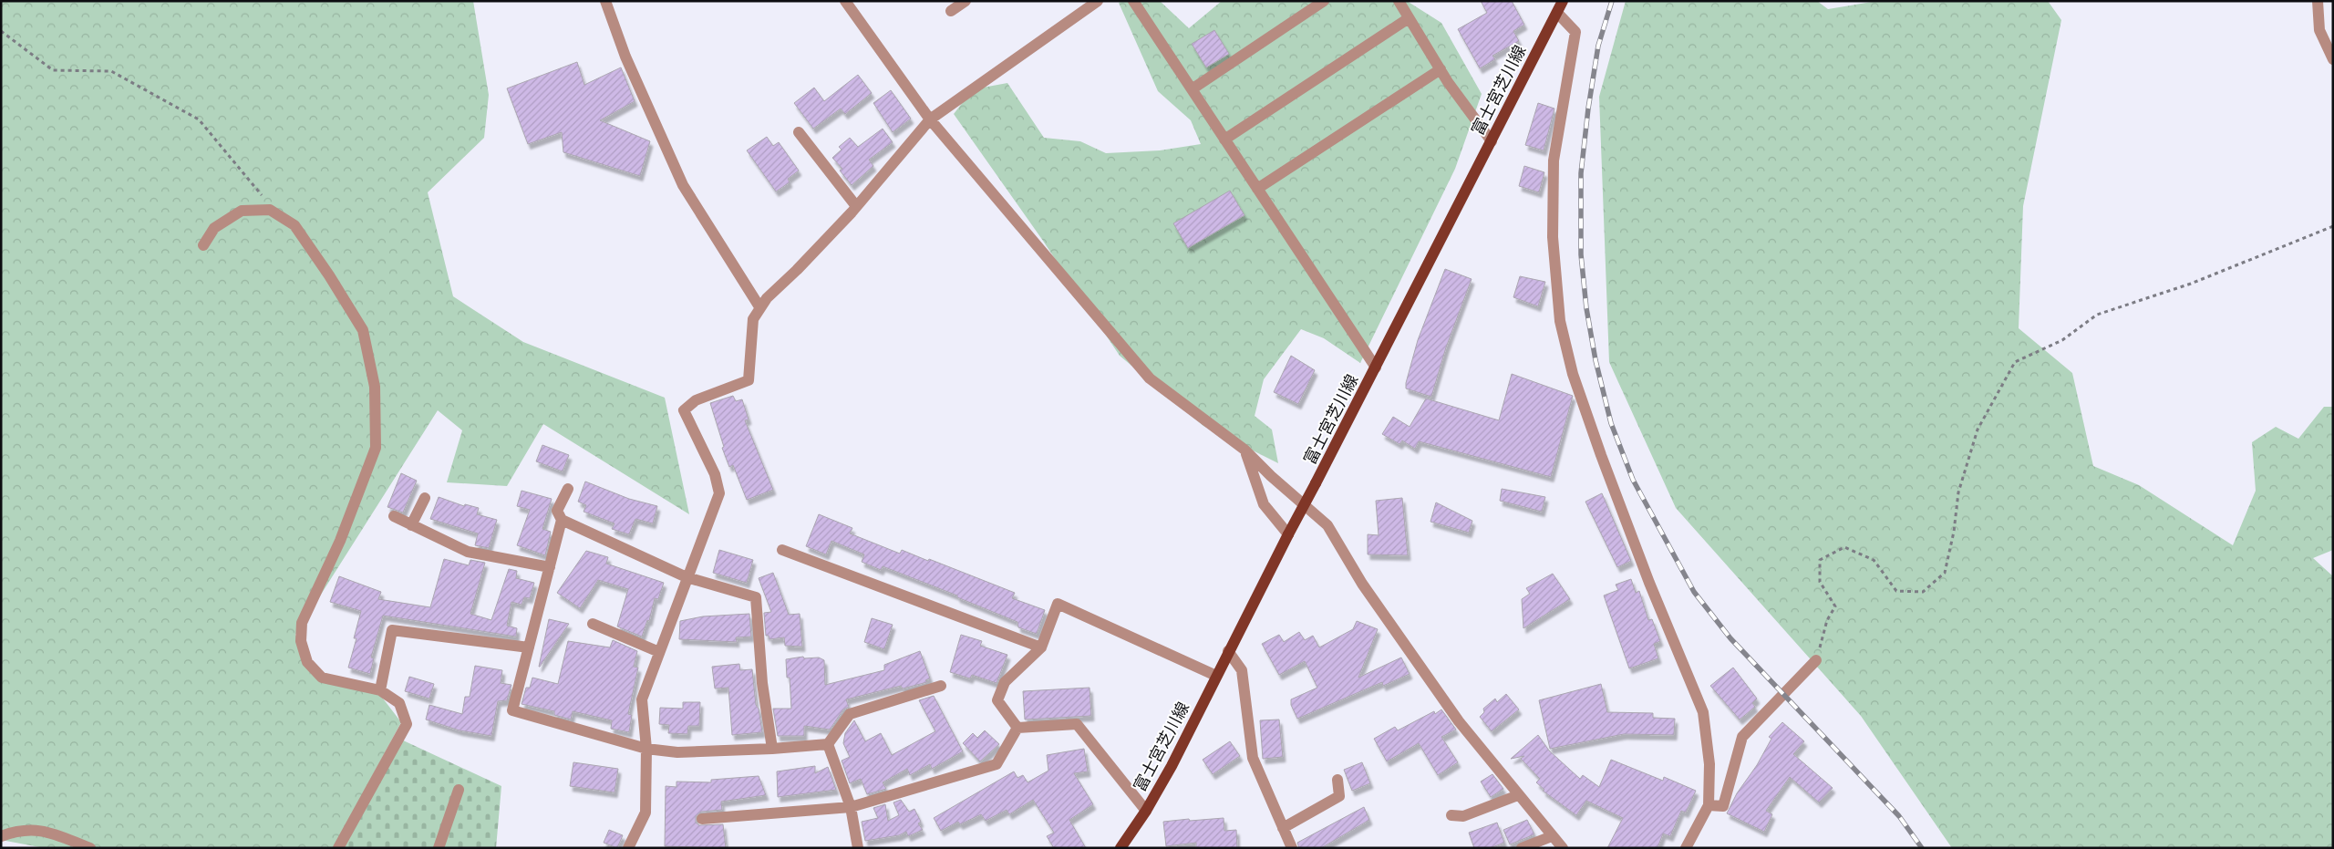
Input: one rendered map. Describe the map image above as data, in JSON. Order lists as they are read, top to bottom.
{
  "streets": {
    "main road": ["富士宮芝川線"]
  }
}
